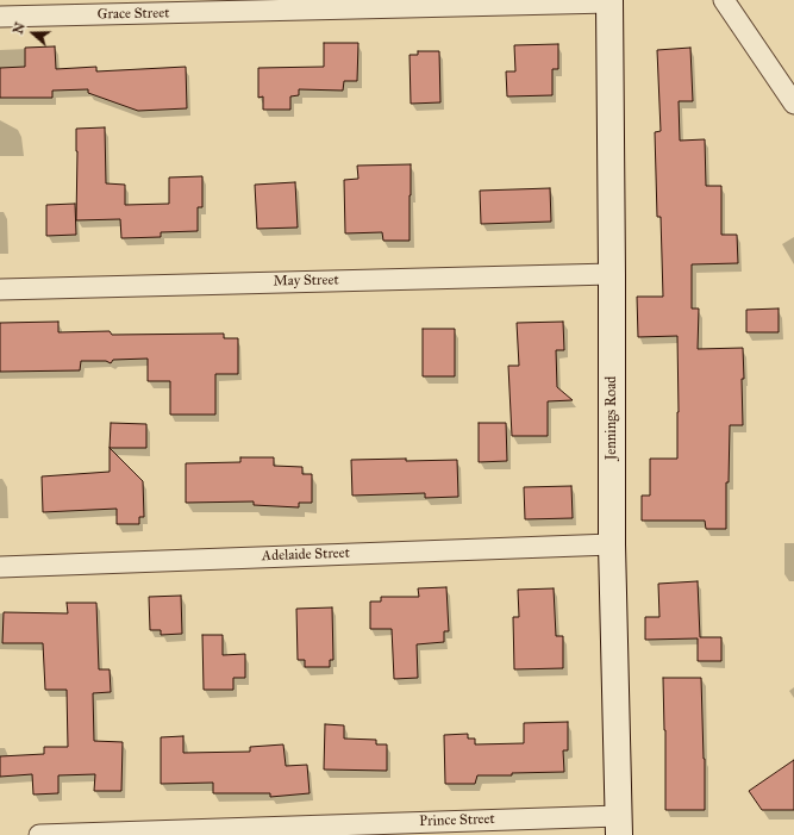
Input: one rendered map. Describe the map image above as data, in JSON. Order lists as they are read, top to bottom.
{
  "streets": {
    "street": [
      "Grace Street",
      "May Street",
      "Jennings Road",
      "Adelaide Street",
      "Prince Street"
    ]
  },
  "crossings": [
    ["Grace Street", "Jennings Road"],
    ["May Street", "Jennings Road"],
    ["Jennings Road", "Adelaide Street"],
    ["Jennings Road", "Prince Street"]
  ],
  "north": "left"
}
